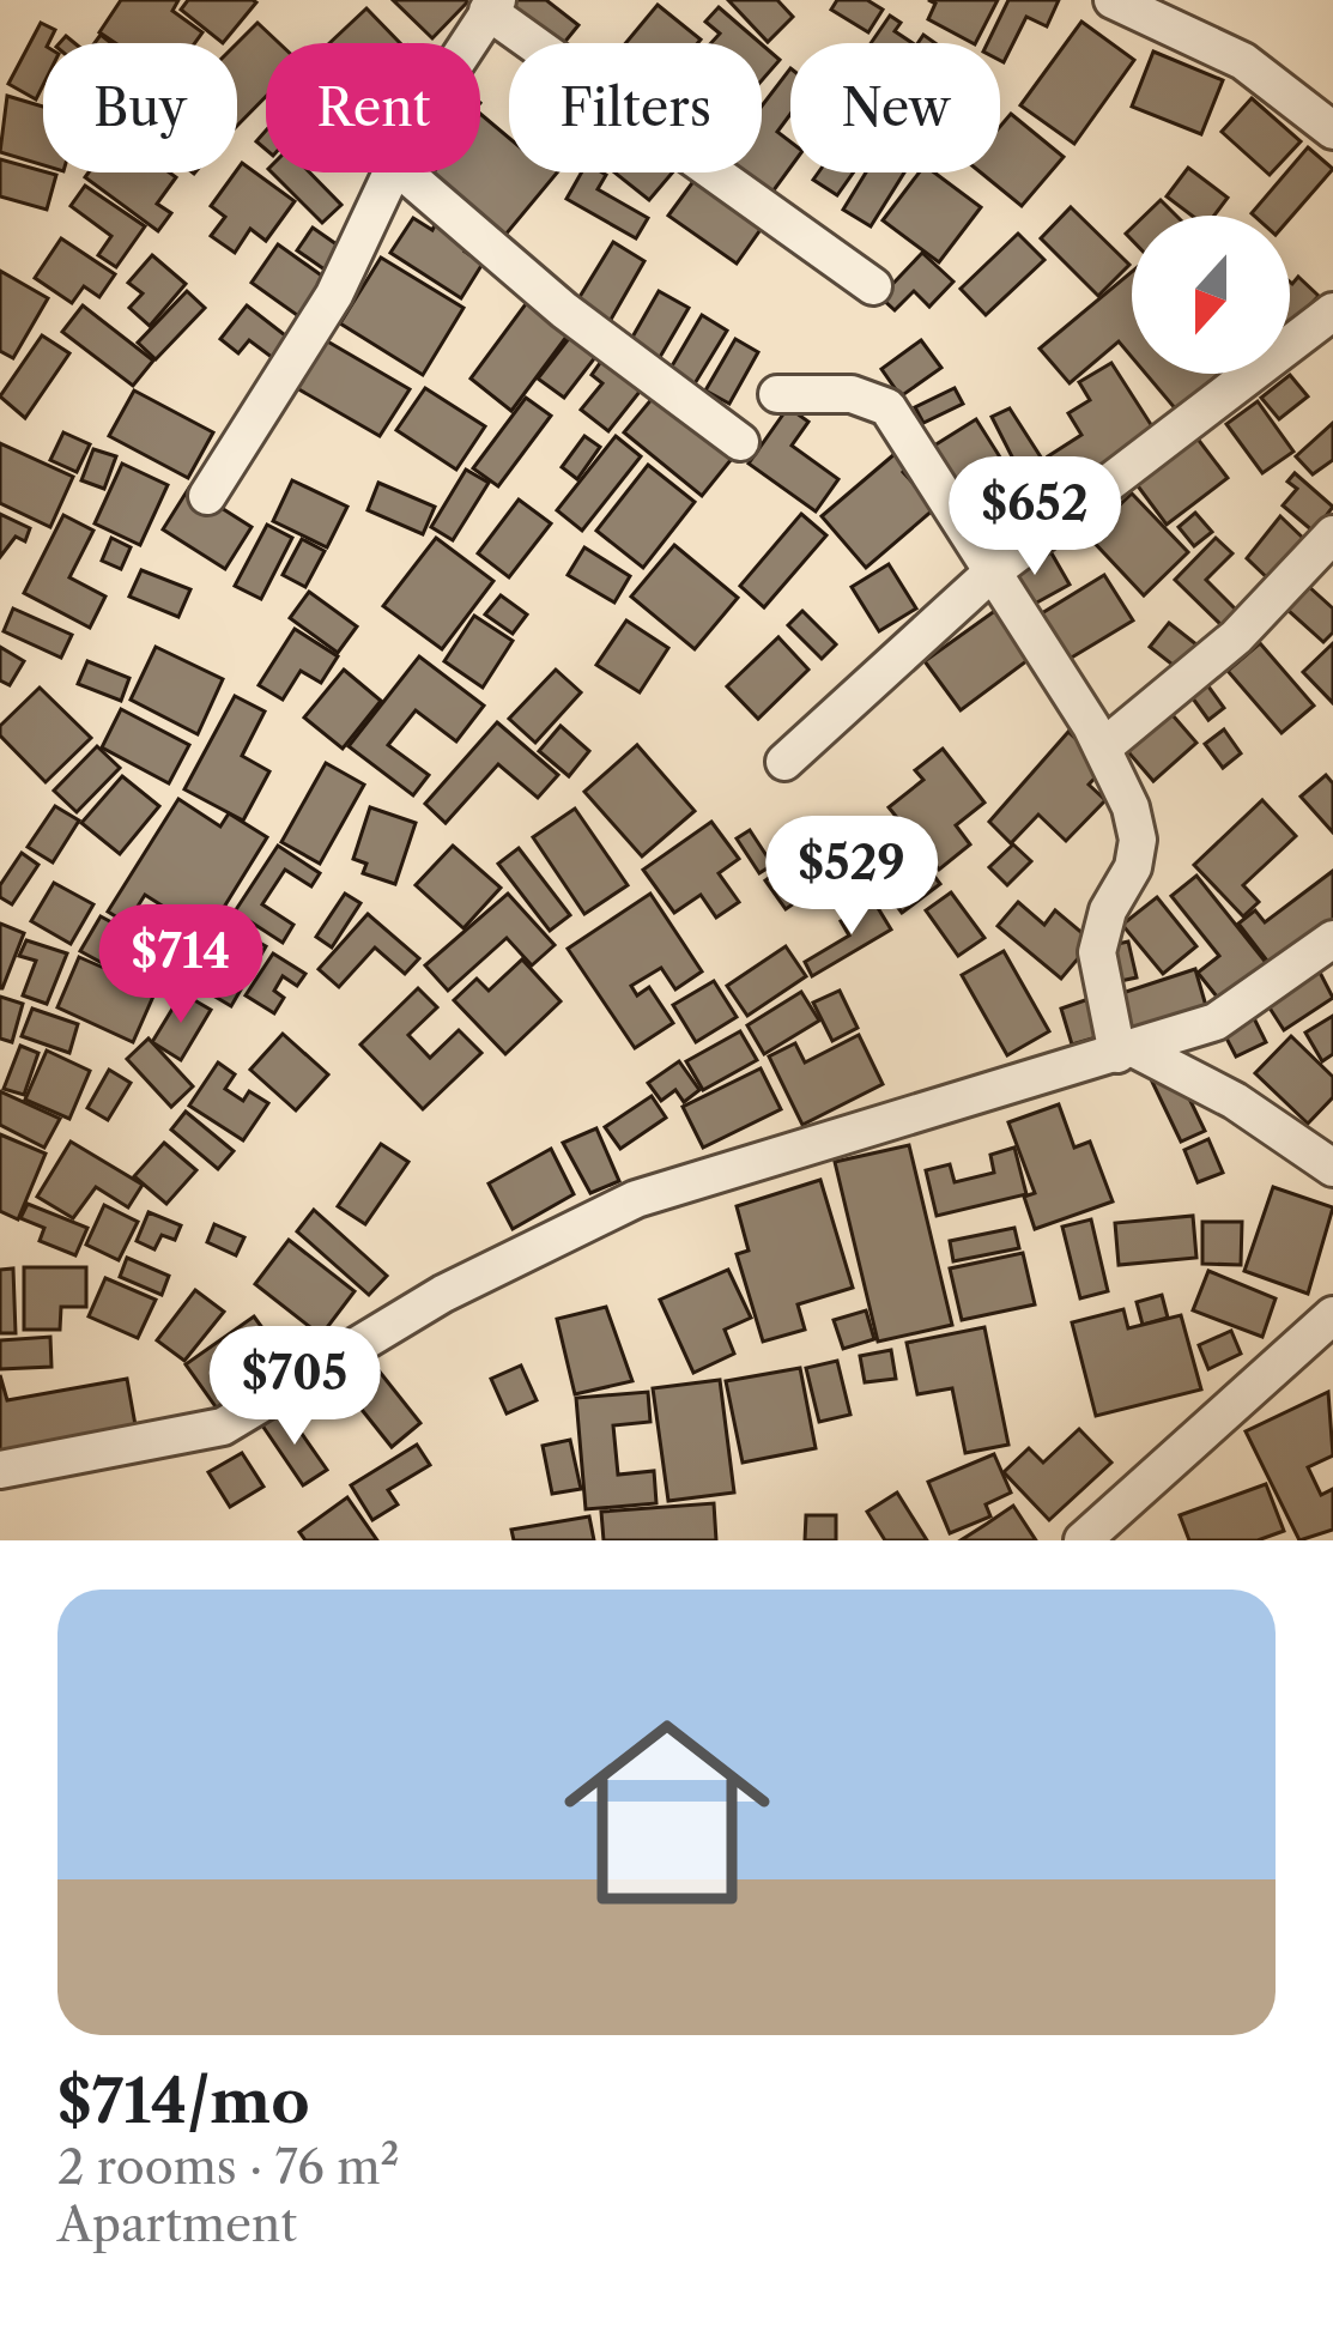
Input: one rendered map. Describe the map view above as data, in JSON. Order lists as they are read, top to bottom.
{
  "north": "bottom",
  "page": {
    "chip": [
      "Buy",
      "Rent",
      "Filters",
      "New"
    ],
    "price": [
      "$652",
      "$529",
      "$714",
      "$705"
    ],
    "list": [
      {
        "name": "$714/mo",
        "note": "2 rooms · 76 m² · Apartment"
      }
    ]
  }
}
